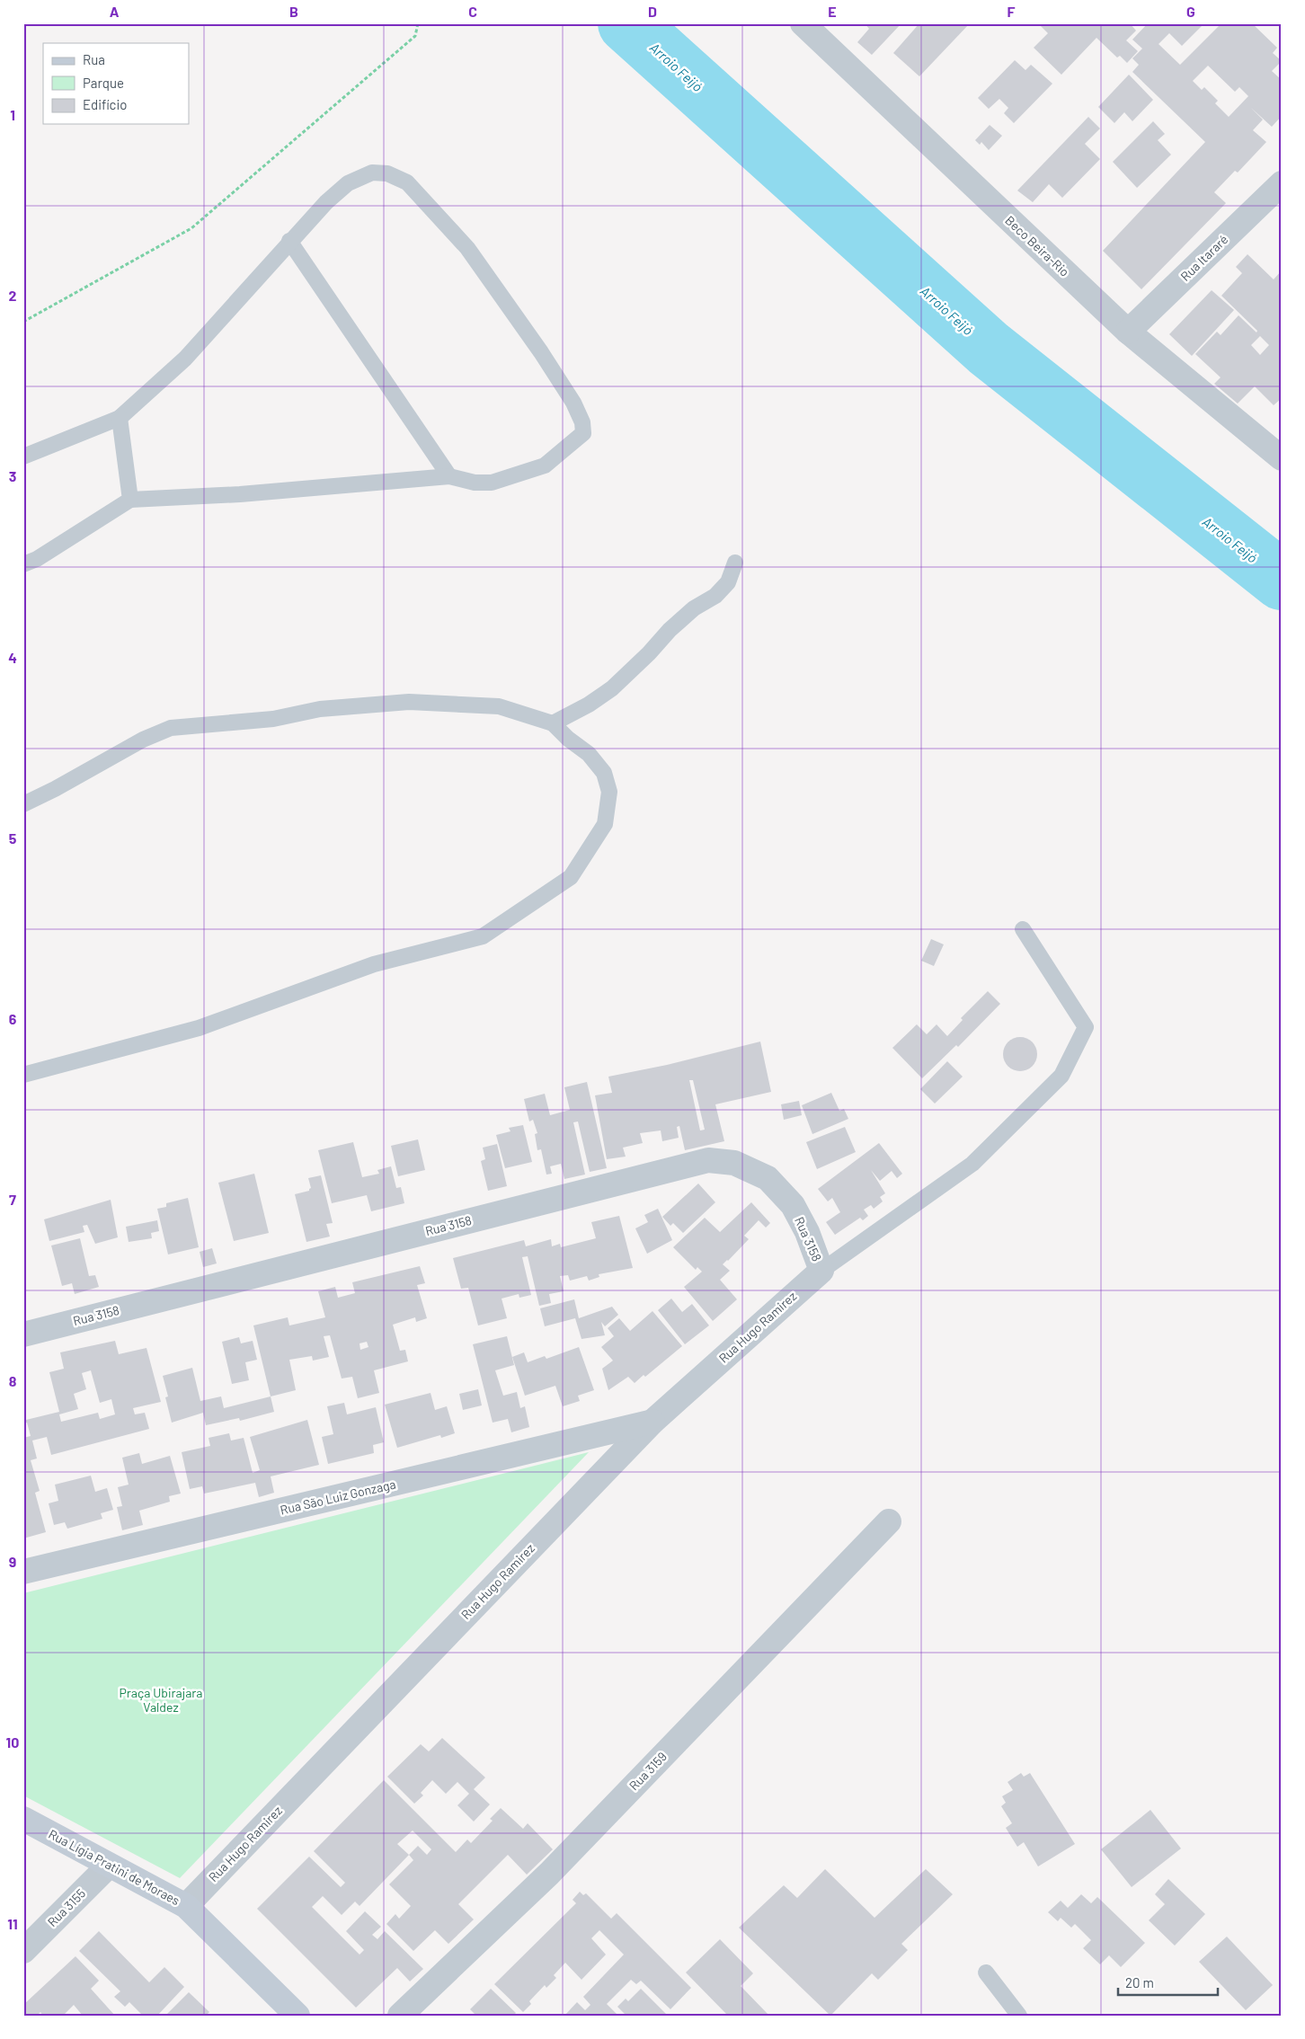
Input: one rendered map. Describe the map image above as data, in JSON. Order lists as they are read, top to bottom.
{
  "streets": {
    "street": [
      "Beco Beira-Rio",
      "Rua Itararé",
      "Rua 3158",
      "Rua Hugo Ramirez",
      "Rua São Luiz Gonzaga",
      "Rua 3159",
      "Rua Lígia Pratini de Moraes",
      "Rua 3155"
    ]
  },
  "crossings": [
    ["Beco Beira-Rio", "Rua Itararé"],
    ["Rua 3158", "Rua Hugo Ramirez"],
    ["Rua Hugo Ramirez", "Rua São Luiz Gonzaga"],
    ["Rua Hugo Ramirez", "Rua Lígia Pratini de Moraes"],
    ["Rua Lígia Pratini de Moraes", "Rua 3155"]
  ],
  "water": ["Arroio Feijó"],
  "parks": ["Praça Ubirajara Valdez"],
  "legend": ["Rua", "Parque", "Edifício"],
  "scale_bar": "20 m",
  "grid": {
    "columns": [
      "A",
      "B",
      "C",
      "D",
      "E",
      "F",
      "G"
    ],
    "rows": [
      "1",
      "2",
      "3",
      "4",
      "5",
      "6",
      "7",
      "8",
      "9",
      "10",
      "11"
    ]
  }
}
